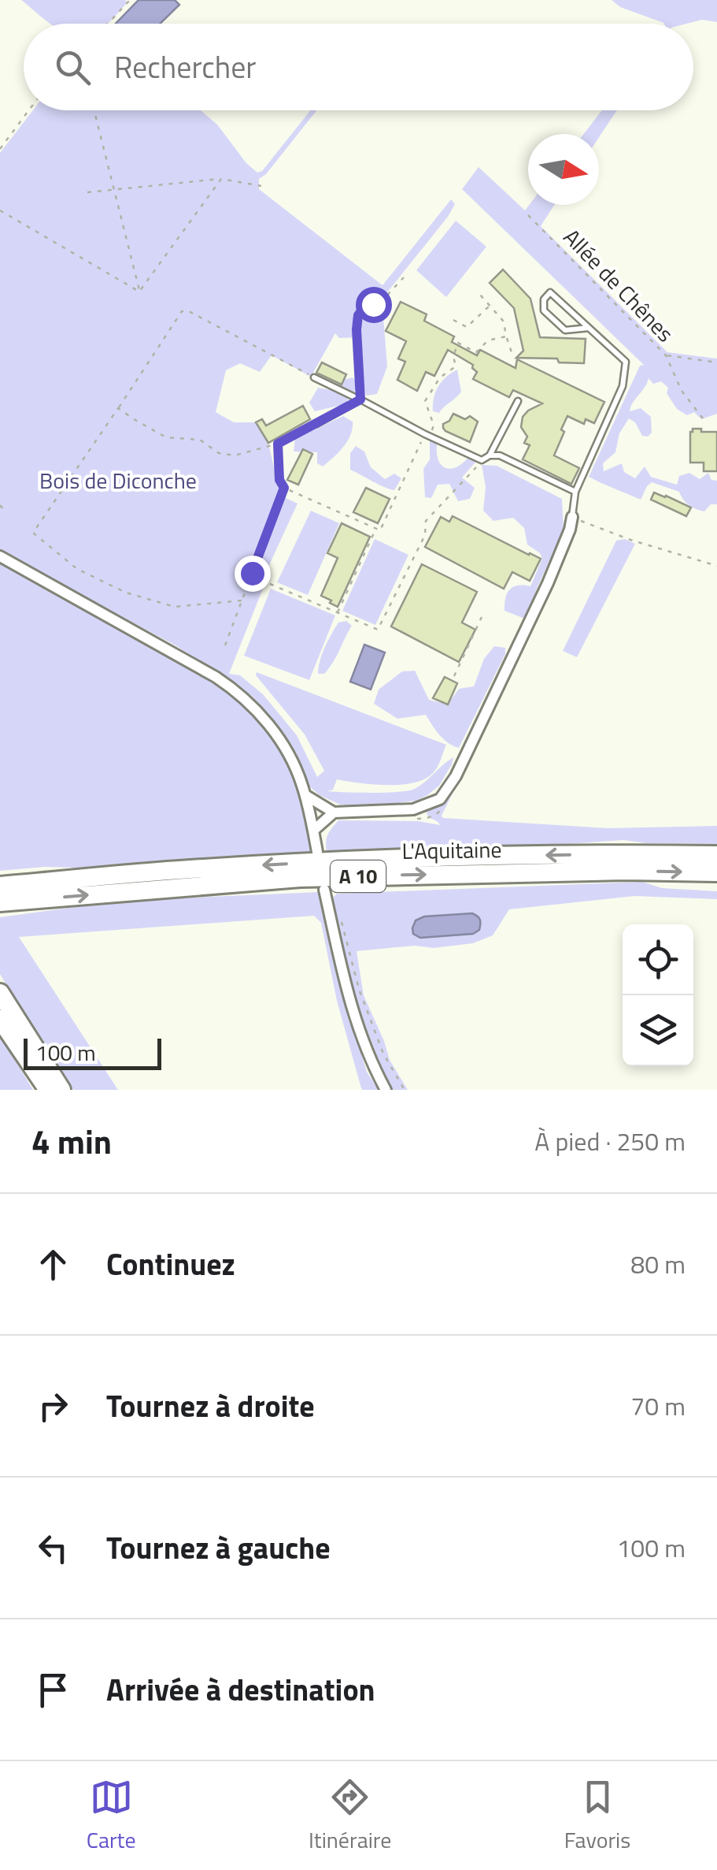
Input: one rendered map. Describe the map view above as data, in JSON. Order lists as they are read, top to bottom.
{
  "streets": {
    "highway": ["L'Aquitaine", "A 10"],
    "path": ["Allée de Chênes"]
  },
  "parks": ["Bois de Diconche"],
  "scale_bar": "100 m",
  "north": "right",
  "page": {
    "search": "Rechercher",
    "scale": "100 m",
    "heading": ["4 min", "À pied · 250 m"],
    "list": [
      ["Continuez", "80 m"],
      ["Tournez à droite", "70 m"],
      ["Tournez à gauche", "100 m"],
      "Arrivée à destination"
    ],
    "nav": ["Carte", "Itinéraire", "Favoris"]
  }
}
